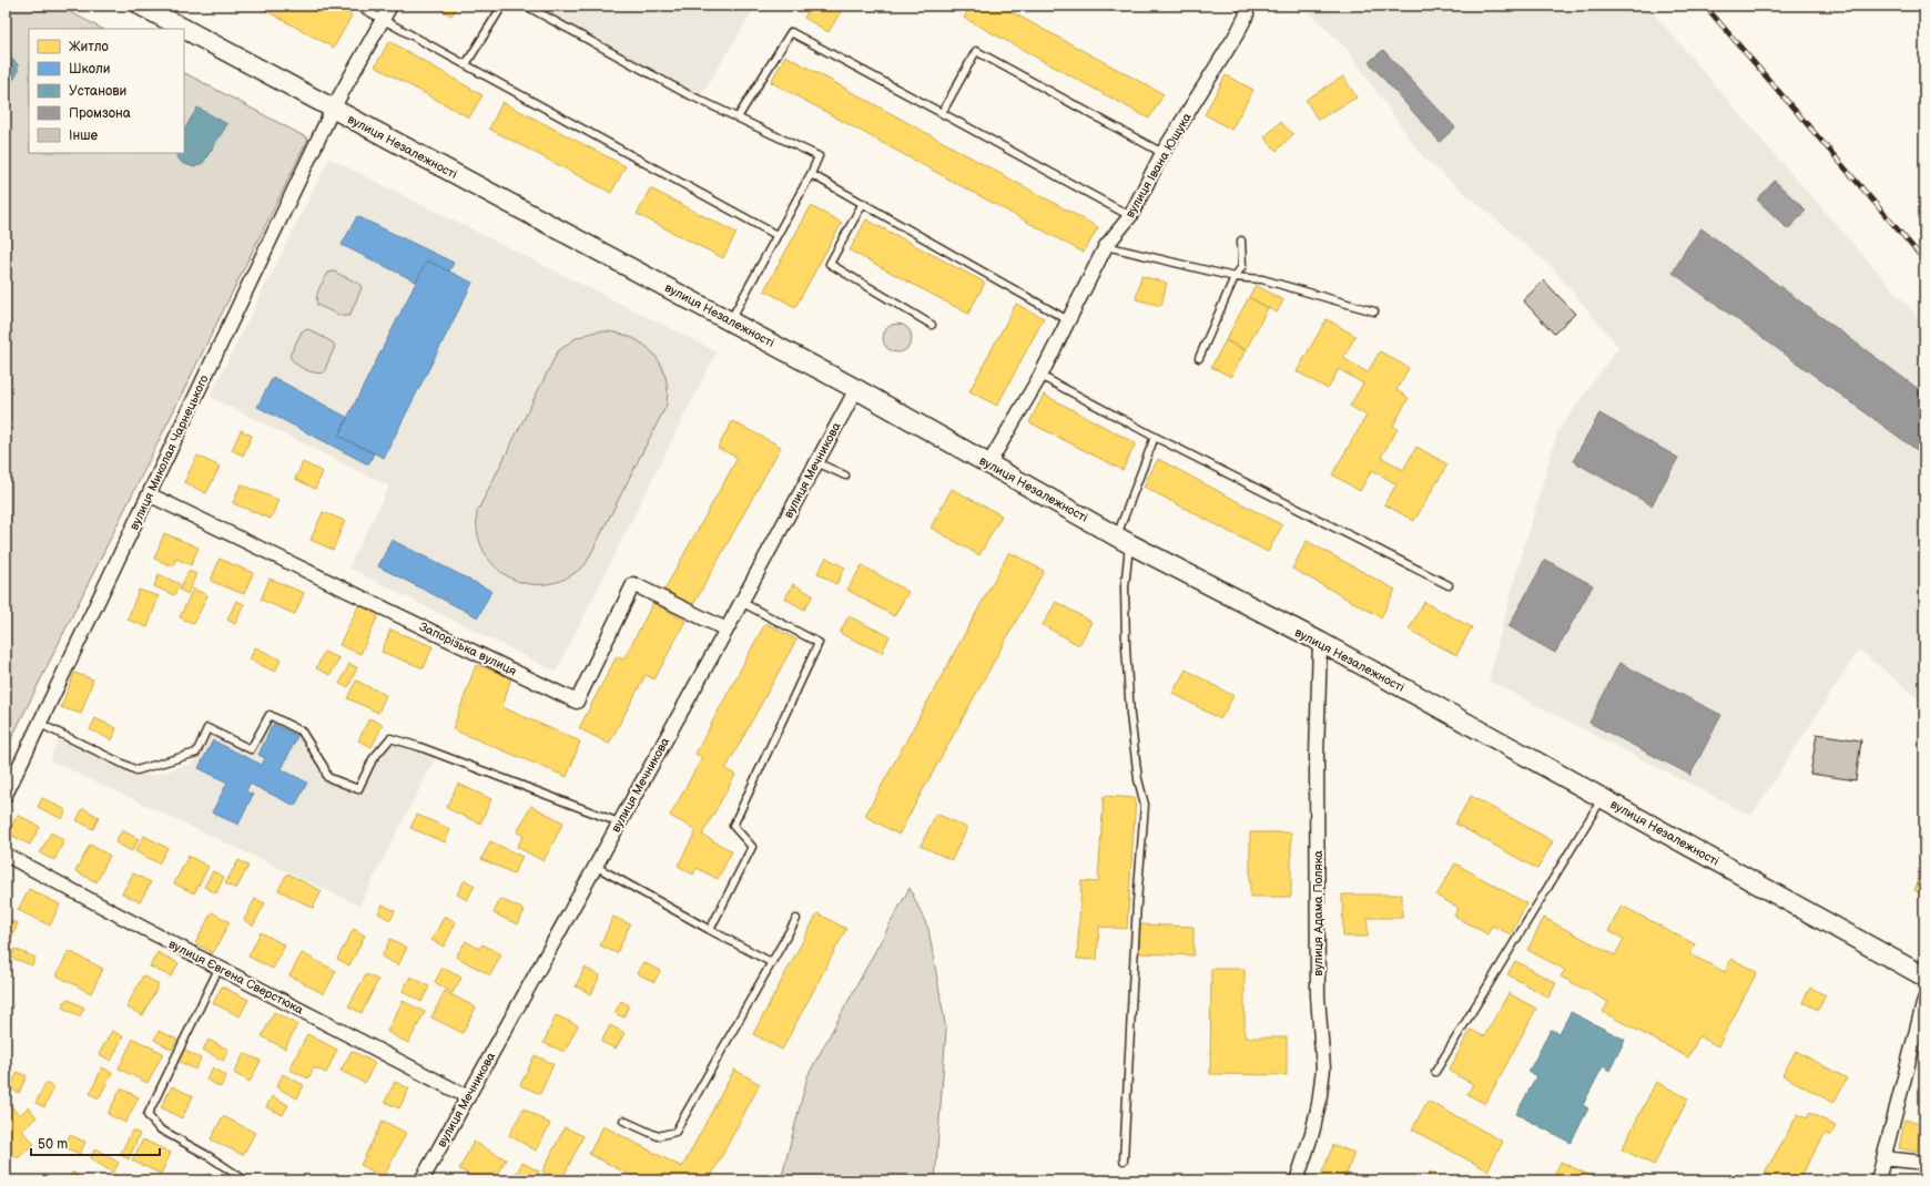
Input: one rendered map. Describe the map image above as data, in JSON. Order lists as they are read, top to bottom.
{
  "streets": {
    "main road": ["вулиця Незалежності"],
    "street": [
      "вулиця Івана Ющука",
      "вулиця Миколая Чарнецького",
      "вулиця Мечникова",
      "Запорізька вулиця",
      "вулиця Адама Поляка",
      "вулиця Євгена Сверстюка"
    ]
  },
  "crossings": [
    ["вулиця Незалежності", "вулиця Івана Ющука"],
    ["вулиця Незалежності", "вулиця Миколая Чарнецького"],
    ["вулиця Незалежності", "вулиця Мечникова"],
    ["вулиця Незалежності", "вулиця Адама Поляка"],
    ["вулиця Миколая Чарнецького", "Запорізька вулиця"],
    ["вулиця Мечникова", "Запорізька вулиця"],
    ["вулиця Мечникова", "вулиця Євгена Сверстюка"]
  ],
  "legend": [
    "Житло",
    "Школи",
    "Установи",
    "Промзона",
    "Інше"
  ],
  "scale_bar": "50 m"
}
